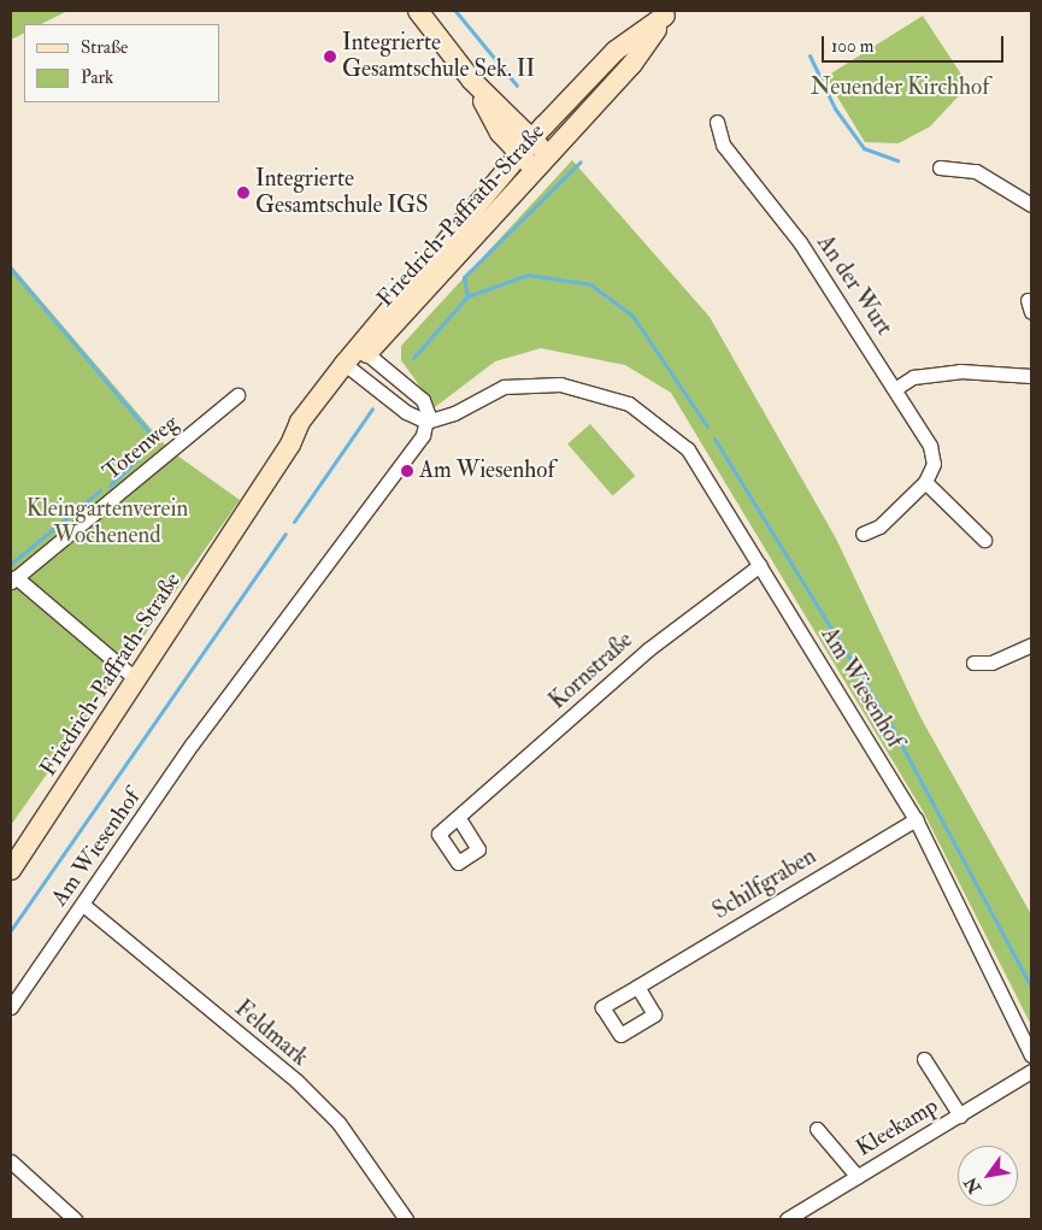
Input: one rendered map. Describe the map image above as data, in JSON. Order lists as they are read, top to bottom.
{
  "streets": {
    "main road": ["Friedrich-Paffrath-Straße"],
    "street": [
      "An der Wurt",
      "Totenweg",
      "Kornstraße",
      "Am Wiesenhof",
      "Schilfgraben",
      "Feldmark",
      "Kleekamp"
    ]
  },
  "crossings": [
    ["Friedrich-Paffrath-Straße", "Totenweg"],
    ["Kornstraße", "Am Wiesenhof"],
    ["Am Wiesenhof", "Schilfgraben"],
    ["Am Wiesenhof", "Feldmark"]
  ],
  "parks": ["Neuender Kirchhof", "Kleingartenverein Wochenend"],
  "places": ["Integrierte Gesamtschule Sek. II", "Integrierte Gesamtschule IGS", "Am Wiesenhof"],
  "legend": ["Straße", "Park"],
  "scale_bar": "100 m",
  "north": "bottom left"
}
